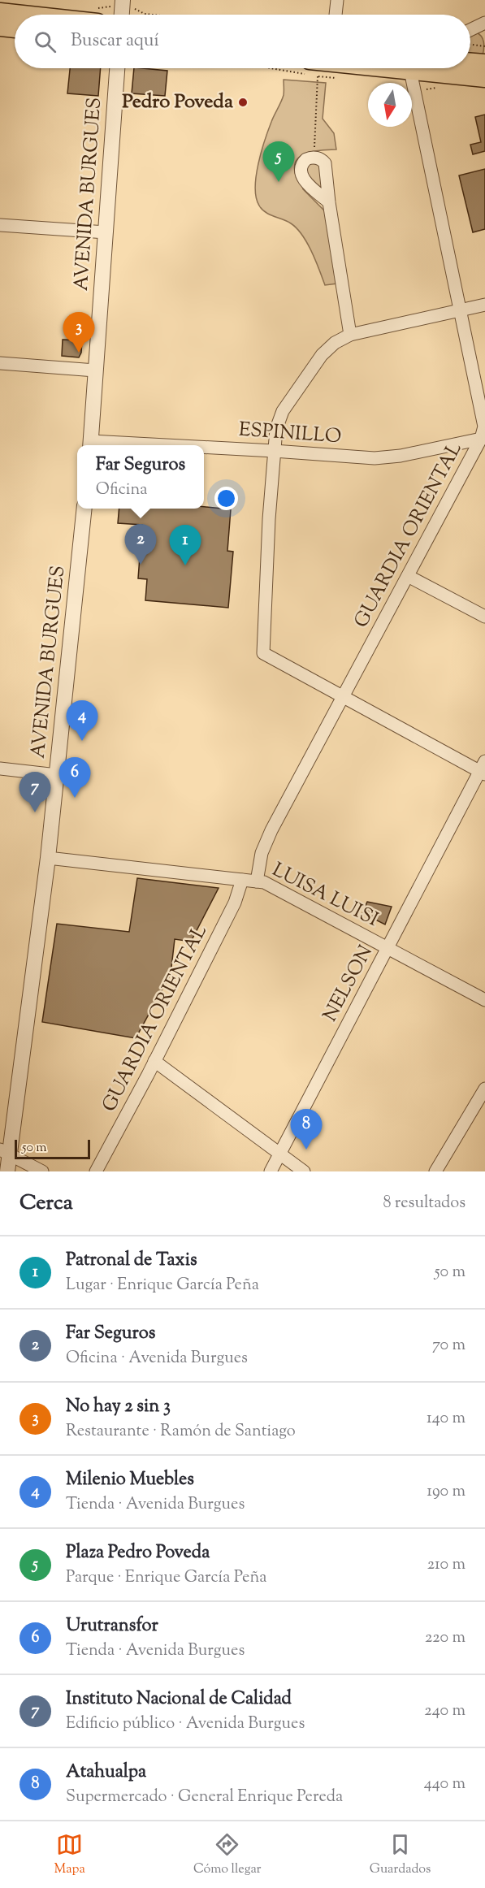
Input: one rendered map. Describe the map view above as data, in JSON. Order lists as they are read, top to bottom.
{
  "streets": {
    "street": [
      "AVENIDA BURGUES",
      "ESPINILLO",
      "GUARDIA ORIENTAL",
      "LUISA LUISI",
      "NELSON"
    ]
  },
  "crossings": [
    ["AVENIDA BURGUES", "LUISA LUISI"],
    ["ESPINILLO", "GUARDIA ORIENTAL"],
    ["GUARDIA ORIENTAL", "LUISA LUISI"],
    ["LUISA LUISI", "NELSON"]
  ],
  "places": ["Pedro Poveda"],
  "scale_bar": "50 m",
  "north": "bottom",
  "page": {
    "search": "Buscar aquí",
    "pins": [
      "5",
      "3",
      "2",
      "1",
      "4",
      "6",
      "7",
      "8"
    ],
    "popup": ["Far Seguros", "Oficina"],
    "scale": "50 m",
    "heading": ["Cerca", "8 resultados"],
    "list": [
      {
        "mark": "1",
        "name": "Patronal de Taxis",
        "note": "Lugar · Enrique García Peña",
        "value": "50 m"
      },
      {
        "mark": "2",
        "name": "Far Seguros",
        "note": "Oficina · Avenida Burgues",
        "value": "70 m"
      },
      {
        "mark": "3",
        "name": "No hay 2 sin 3",
        "note": "Restaurante · Ramón de Santiago",
        "value": "140 m"
      },
      {
        "mark": "4",
        "name": "Milenio Muebles",
        "note": "Tienda · Avenida Burgues",
        "value": "190 m"
      },
      {
        "mark": "5",
        "name": "Plaza Pedro Poveda",
        "note": "Parque · Enrique García Peña",
        "value": "210 m"
      },
      {
        "mark": "6",
        "name": "Urutransfor",
        "note": "Tienda · Avenida Burgues",
        "value": "220 m"
      },
      {
        "mark": "7",
        "name": "Instituto Nacional de Calidad",
        "note": "Edificio público · Avenida Burgues",
        "value": "240 m"
      },
      {
        "mark": "8",
        "name": "Atahualpa",
        "note": "Supermercado · General Enrique Pereda",
        "value": "440 m"
      }
    ],
    "nav": ["Mapa", "Cómo llegar", "Guardados"]
  }
}
